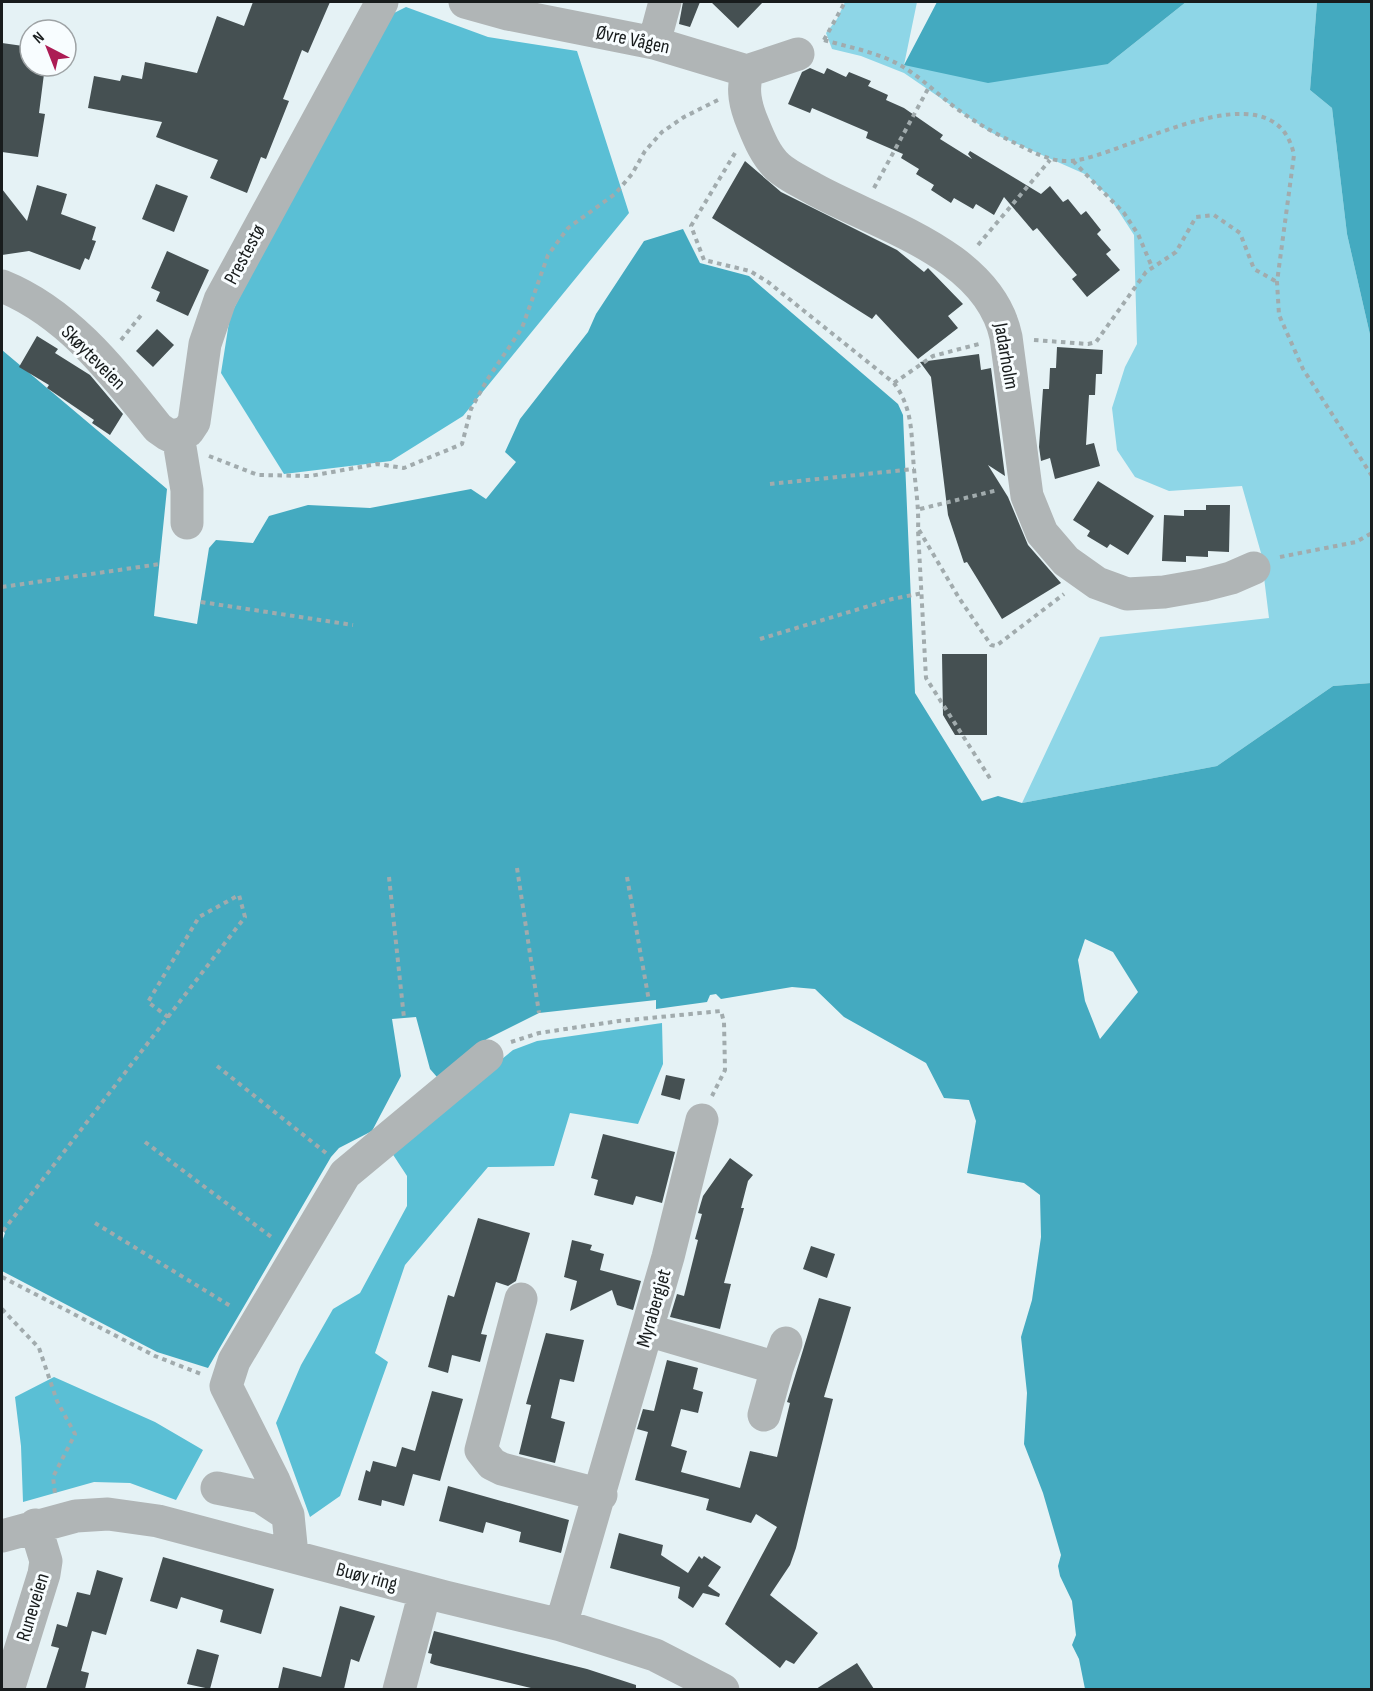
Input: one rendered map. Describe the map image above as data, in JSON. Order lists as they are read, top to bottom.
{
  "streets": {
    "street": [
      "Øvre Vågen",
      "Prestestø",
      "Jadarholm",
      "Skøyteveien",
      "Myrabergjet",
      "Buøy ring",
      "Runeveien"
    ]
  },
  "crossings": [
    ["Øvre Vågen", "Jadarholm"],
    ["Prestestø", "Skøyteveien"],
    ["Myrabergjet", "Buøy ring"],
    ["Buøy ring", "Runeveien"]
  ],
  "north": "top left"
}
